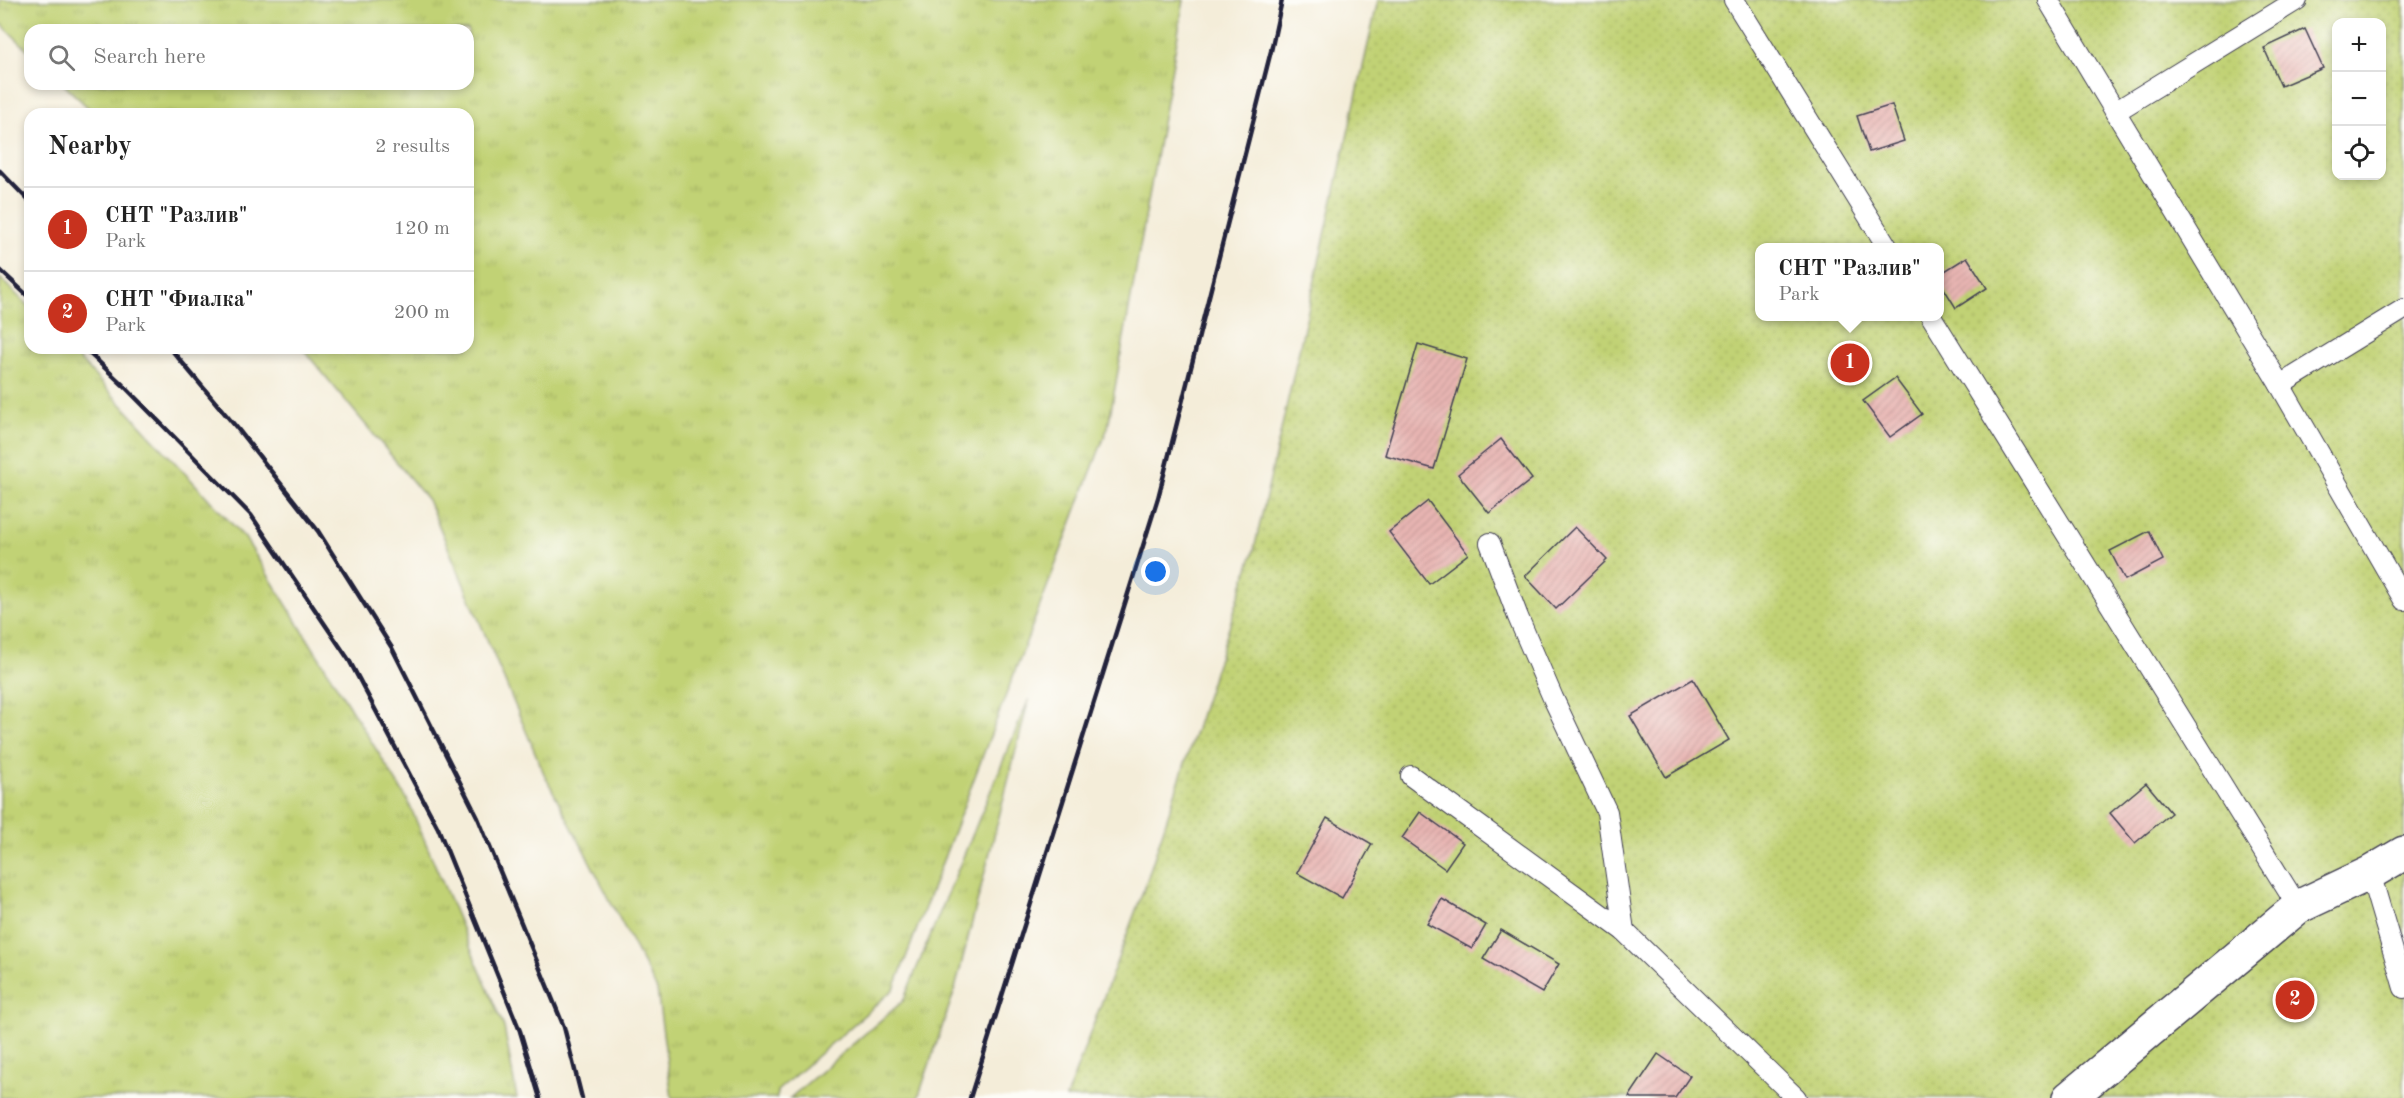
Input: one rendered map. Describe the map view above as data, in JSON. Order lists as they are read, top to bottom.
{
  "page": {
    "map_buttons": ["+", "−"],
    "search": "Search here",
    "heading": ["Nearby", "2 results"],
    "list": [
      {
        "mark": "1",
        "name": "СНТ \"Разлив\"",
        "note": "Park",
        "value": "120 m"
      },
      {
        "mark": "2",
        "name": "СНТ \"Фиалка\"",
        "note": "Park",
        "value": "200 m"
      }
    ],
    "popup": ["СНТ \"Разлив\"", "Park"],
    "pins": ["1", "2"]
  }
}
